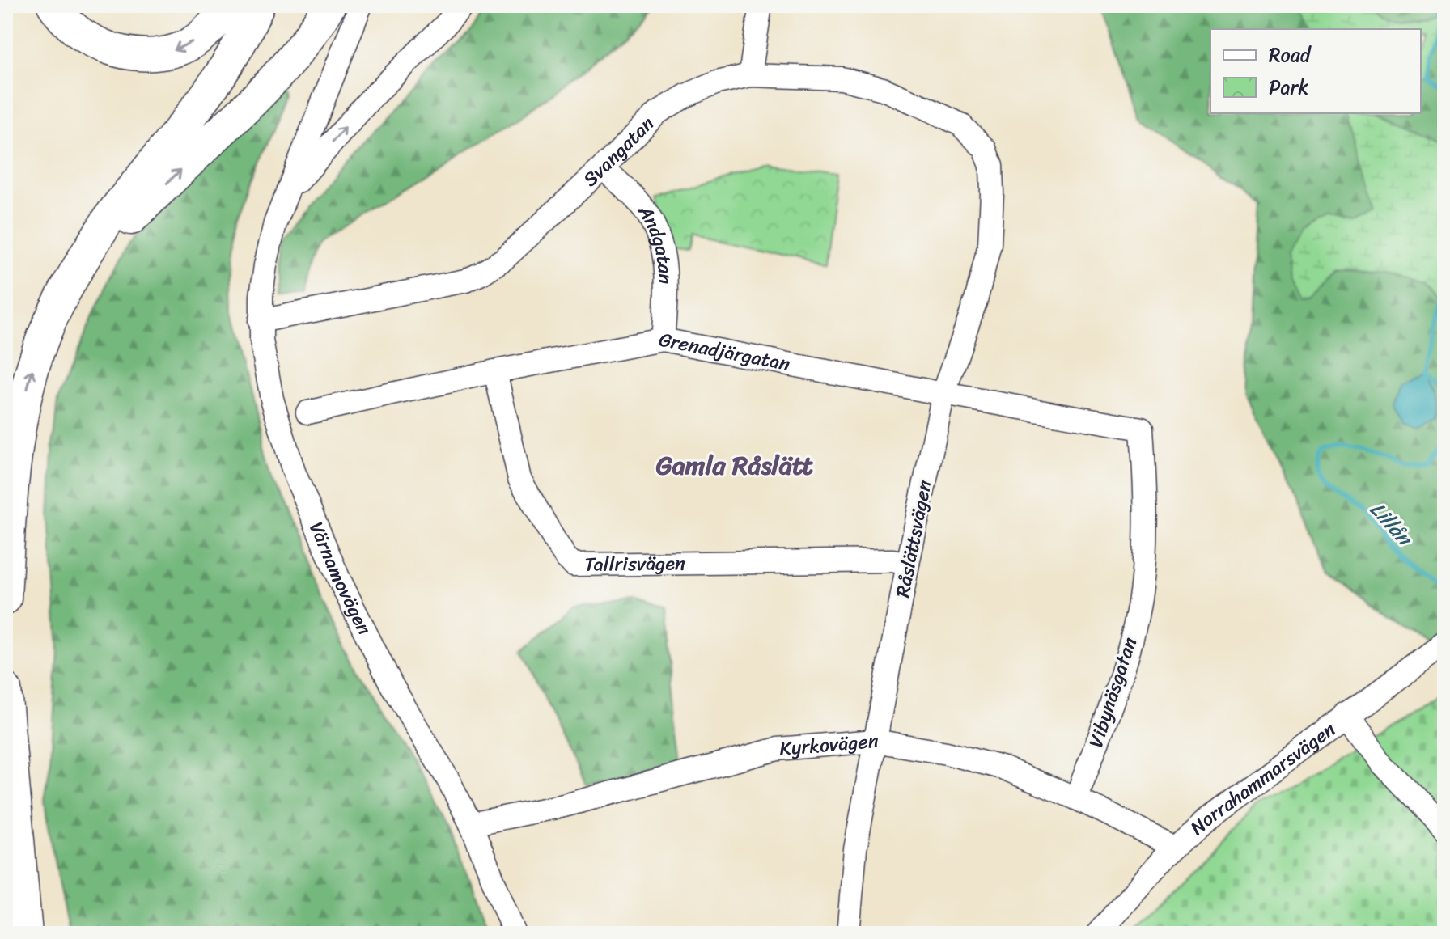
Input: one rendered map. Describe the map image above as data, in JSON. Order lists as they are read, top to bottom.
{
  "streets": {
    "street": [
      "Svangatan",
      "Andgatan",
      "Grenadjärgatan",
      "Råslättsvägen",
      "Tallrisvägen",
      "Värnamovägen",
      "Vibynäsgatan",
      "Kyrkovägen",
      "Norrahammarsvägen"
    ]
  },
  "crossings": [
    ["Svangatan", "Andgatan"],
    ["Svangatan", "Råslättsvägen"],
    ["Svangatan", "Värnamovägen"],
    ["Andgatan", "Grenadjärgatan"],
    ["Grenadjärgatan", "Råslättsvägen"],
    ["Grenadjärgatan", "Tallrisvägen"],
    ["Grenadjärgatan", "Vibynäsgatan"],
    ["Råslättsvägen", "Tallrisvägen"],
    ["Råslättsvägen", "Kyrkovägen"],
    ["Värnamovägen", "Kyrkovägen"],
    ["Vibynäsgatan", "Kyrkovägen"],
    ["Kyrkovägen", "Norrahammarsvägen"]
  ],
  "districts": ["Gamla Råslätt"],
  "water": ["Lillån"],
  "legend": ["Road", "Park"]
}
